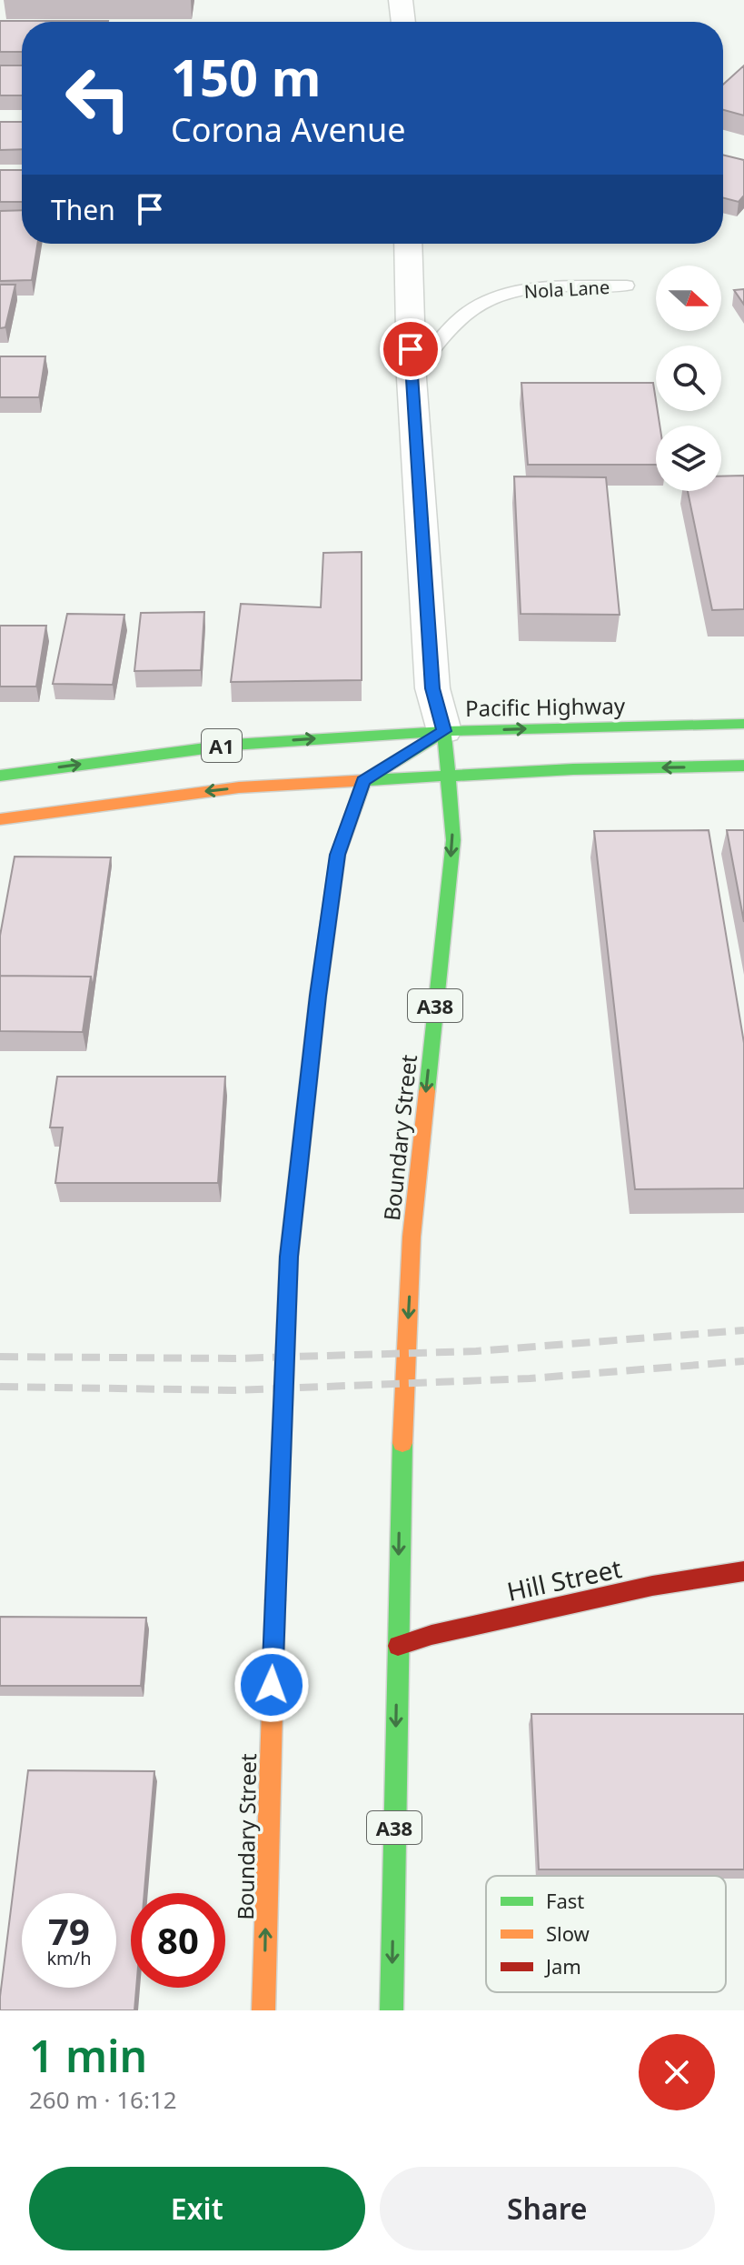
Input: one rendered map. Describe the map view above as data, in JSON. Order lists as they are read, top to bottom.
{
  "streets": {
    "main road": [
      "Pacific Highway",
      "A1",
      "A38",
      "Boundary Street",
      "Hill Street"
    ],
    "lane": ["Nola Lane"]
  },
  "crossings": [
    ["Pacific Highway", "Boundary Street"],
    ["A1", "Boundary Street"],
    ["Boundary Street", "Hill Street"]
  ],
  "legend": ["Fast", "Slow", "Jam"],
  "north": "right",
  "page": {
    "turn": ["150 m", "Corona Avenue"],
    "then": "Then",
    "speed": "79 km/h",
    "limit": "80",
    "heading": ["1 min", "260 m · 16:12"],
    "buttons": ["Exit", "Share"]
  }
}
